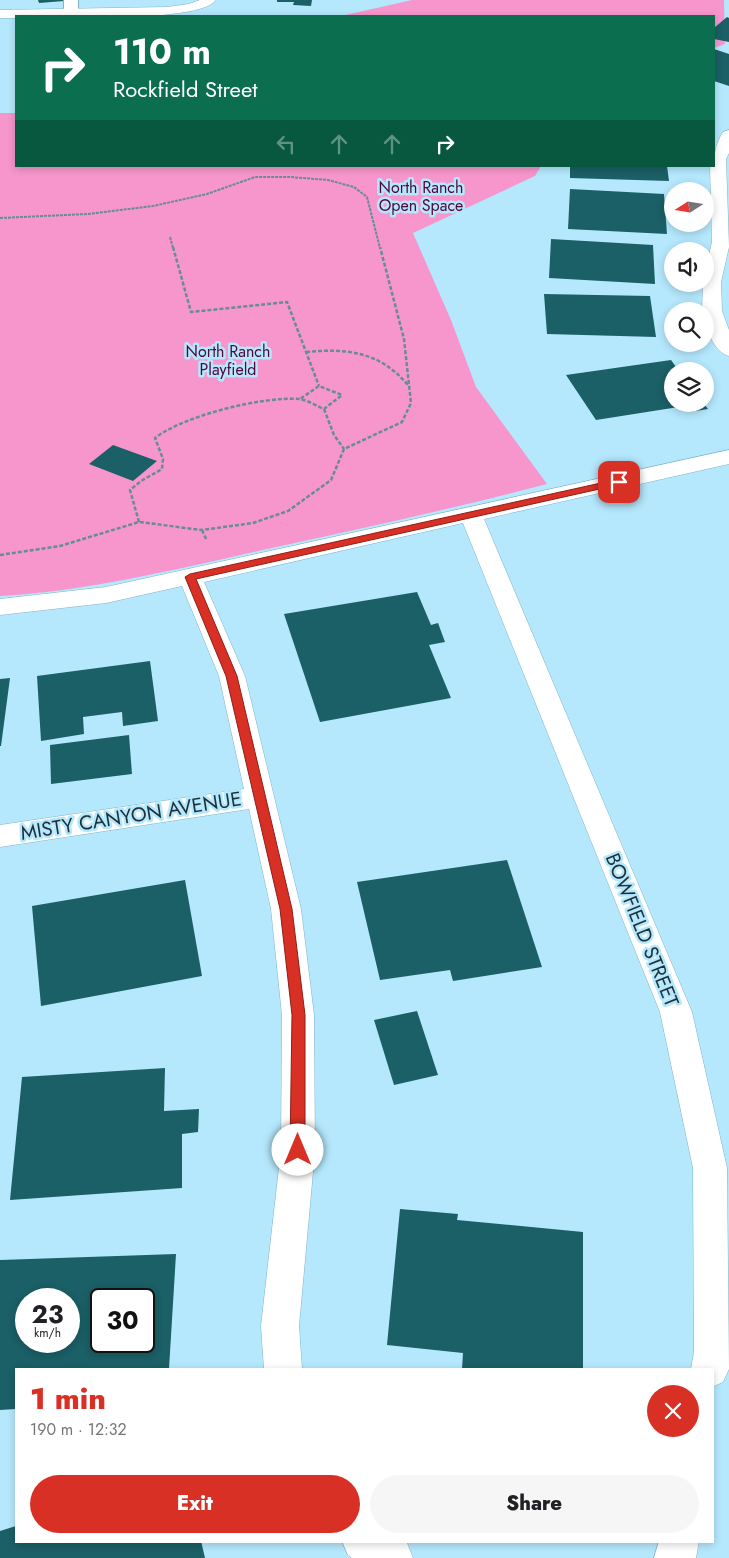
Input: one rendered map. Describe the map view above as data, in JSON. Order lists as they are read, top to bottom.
{
  "streets": {
    "street": ["MISTY CANYON AVENUE", "BOWFIELD STREET"]
  },
  "parks": ["North Ranch Open Space", "North Ranch Playfield"],
  "north": "left",
  "page": {
    "turn": ["110 m", "Rockfield Street"],
    "speed": "23 km/h",
    "limit": "30",
    "heading": ["1 min", "190 m · 12:32"],
    "buttons": ["Exit", "Share"]
  }
}
